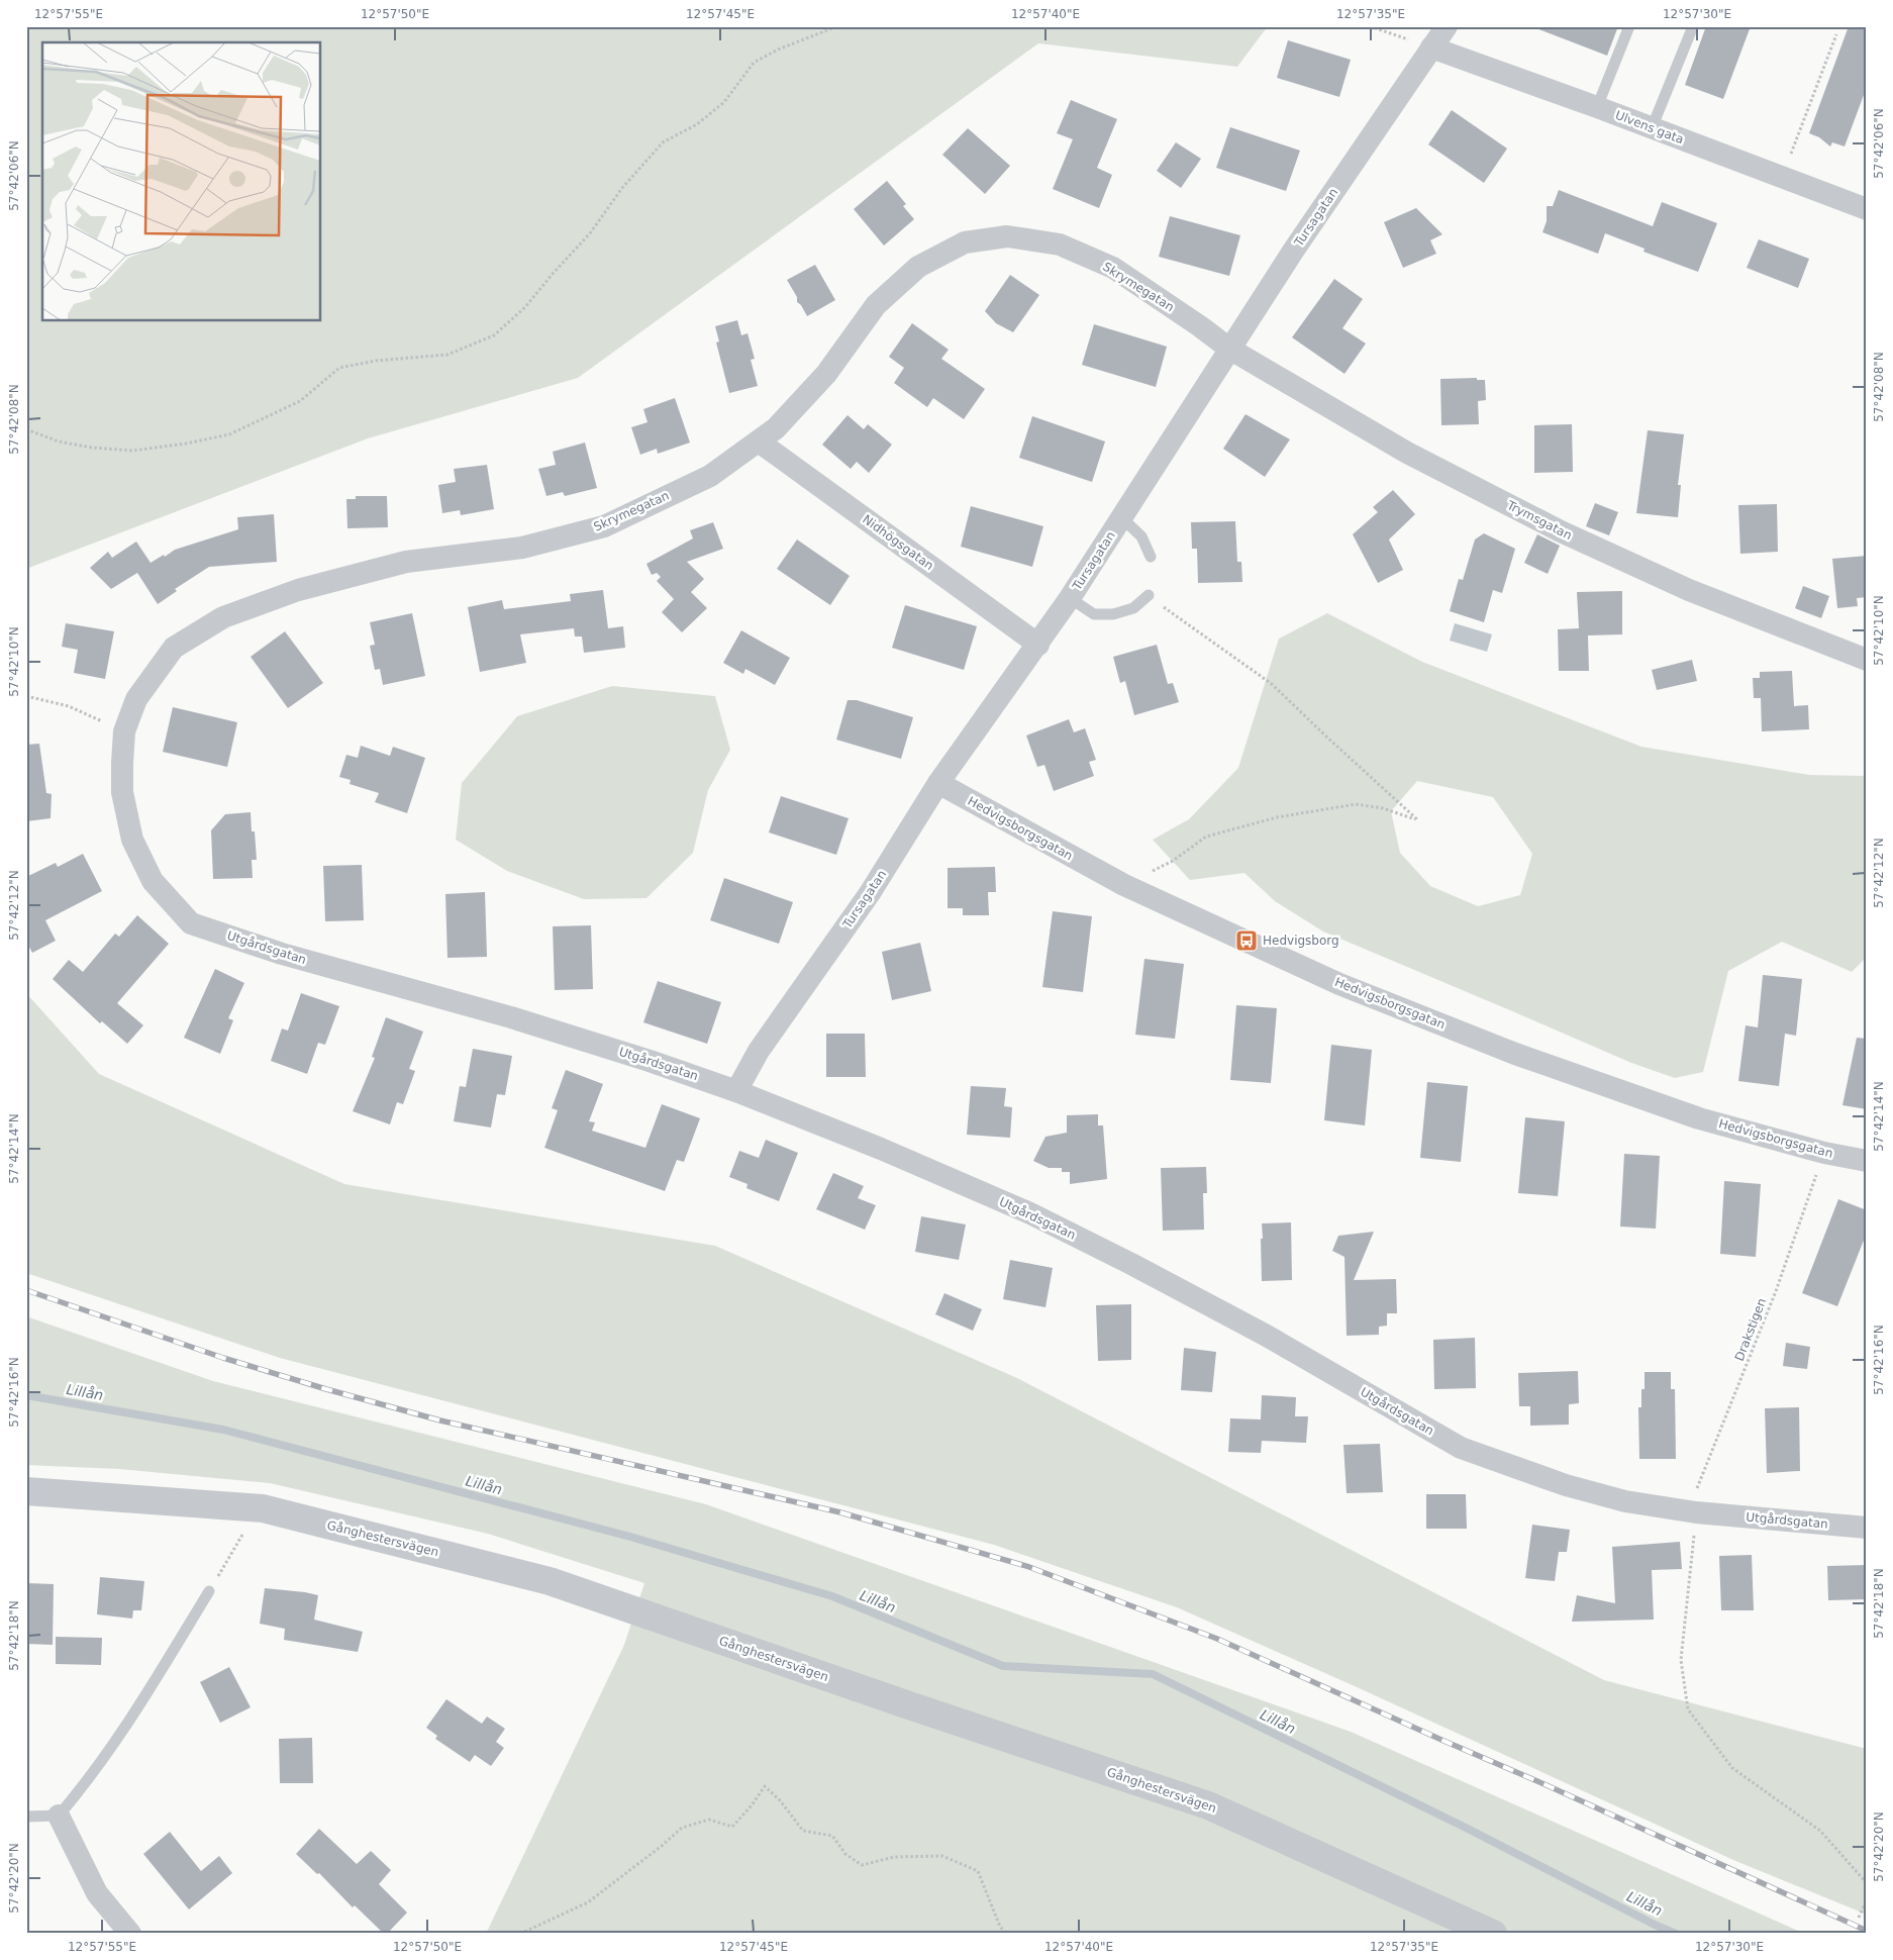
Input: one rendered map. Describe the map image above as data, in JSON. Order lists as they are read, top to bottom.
{
  "streets": {
    "street": [
      "Ulvens gata",
      "Tursagatan",
      "Skrymegatan",
      "Trymsgatan",
      "Nidhögsgatan",
      "Hedvigsborgsgatan",
      "Utgårdsgatan",
      "Gånghestersvägen"
    ],
    "path": ["Drakstigen"]
  },
  "crossings": [
    ["Ulvens gata", "Tursagatan"],
    ["Tursagatan", "Skrymegatan"],
    ["Tursagatan", "Trymsgatan"],
    ["Tursagatan", "Nidhögsgatan"],
    ["Tursagatan", "Hedvigsborgsgatan"],
    ["Tursagatan", "Utgårdsgatan"],
    ["Skrymegatan", "Trymsgatan"],
    ["Skrymegatan", "Nidhögsgatan"],
    ["Skrymegatan", "Utgårdsgatan"],
    ["Hedvigsborgsgatan", "Drakstigen"],
    ["Utgårdsgatan", "Drakstigen"]
  ],
  "water": ["Lillån"],
  "places": {
    "bus stop": ["Hedvigsborg"]
  },
  "coordinates": [
    "12°57'55\"E",
    "12°57'50\"E",
    "12°57'45\"E",
    "12°57'40\"E",
    "12°57'35\"E",
    "12°57'30\"E",
    "57°42'06\"N",
    "57°42'08\"N",
    "57°42'10\"N",
    "57°42'12\"N",
    "57°42'14\"N",
    "57°42'16\"N",
    "57°42'18\"N",
    "57°42'20\"N"
  ]
}
